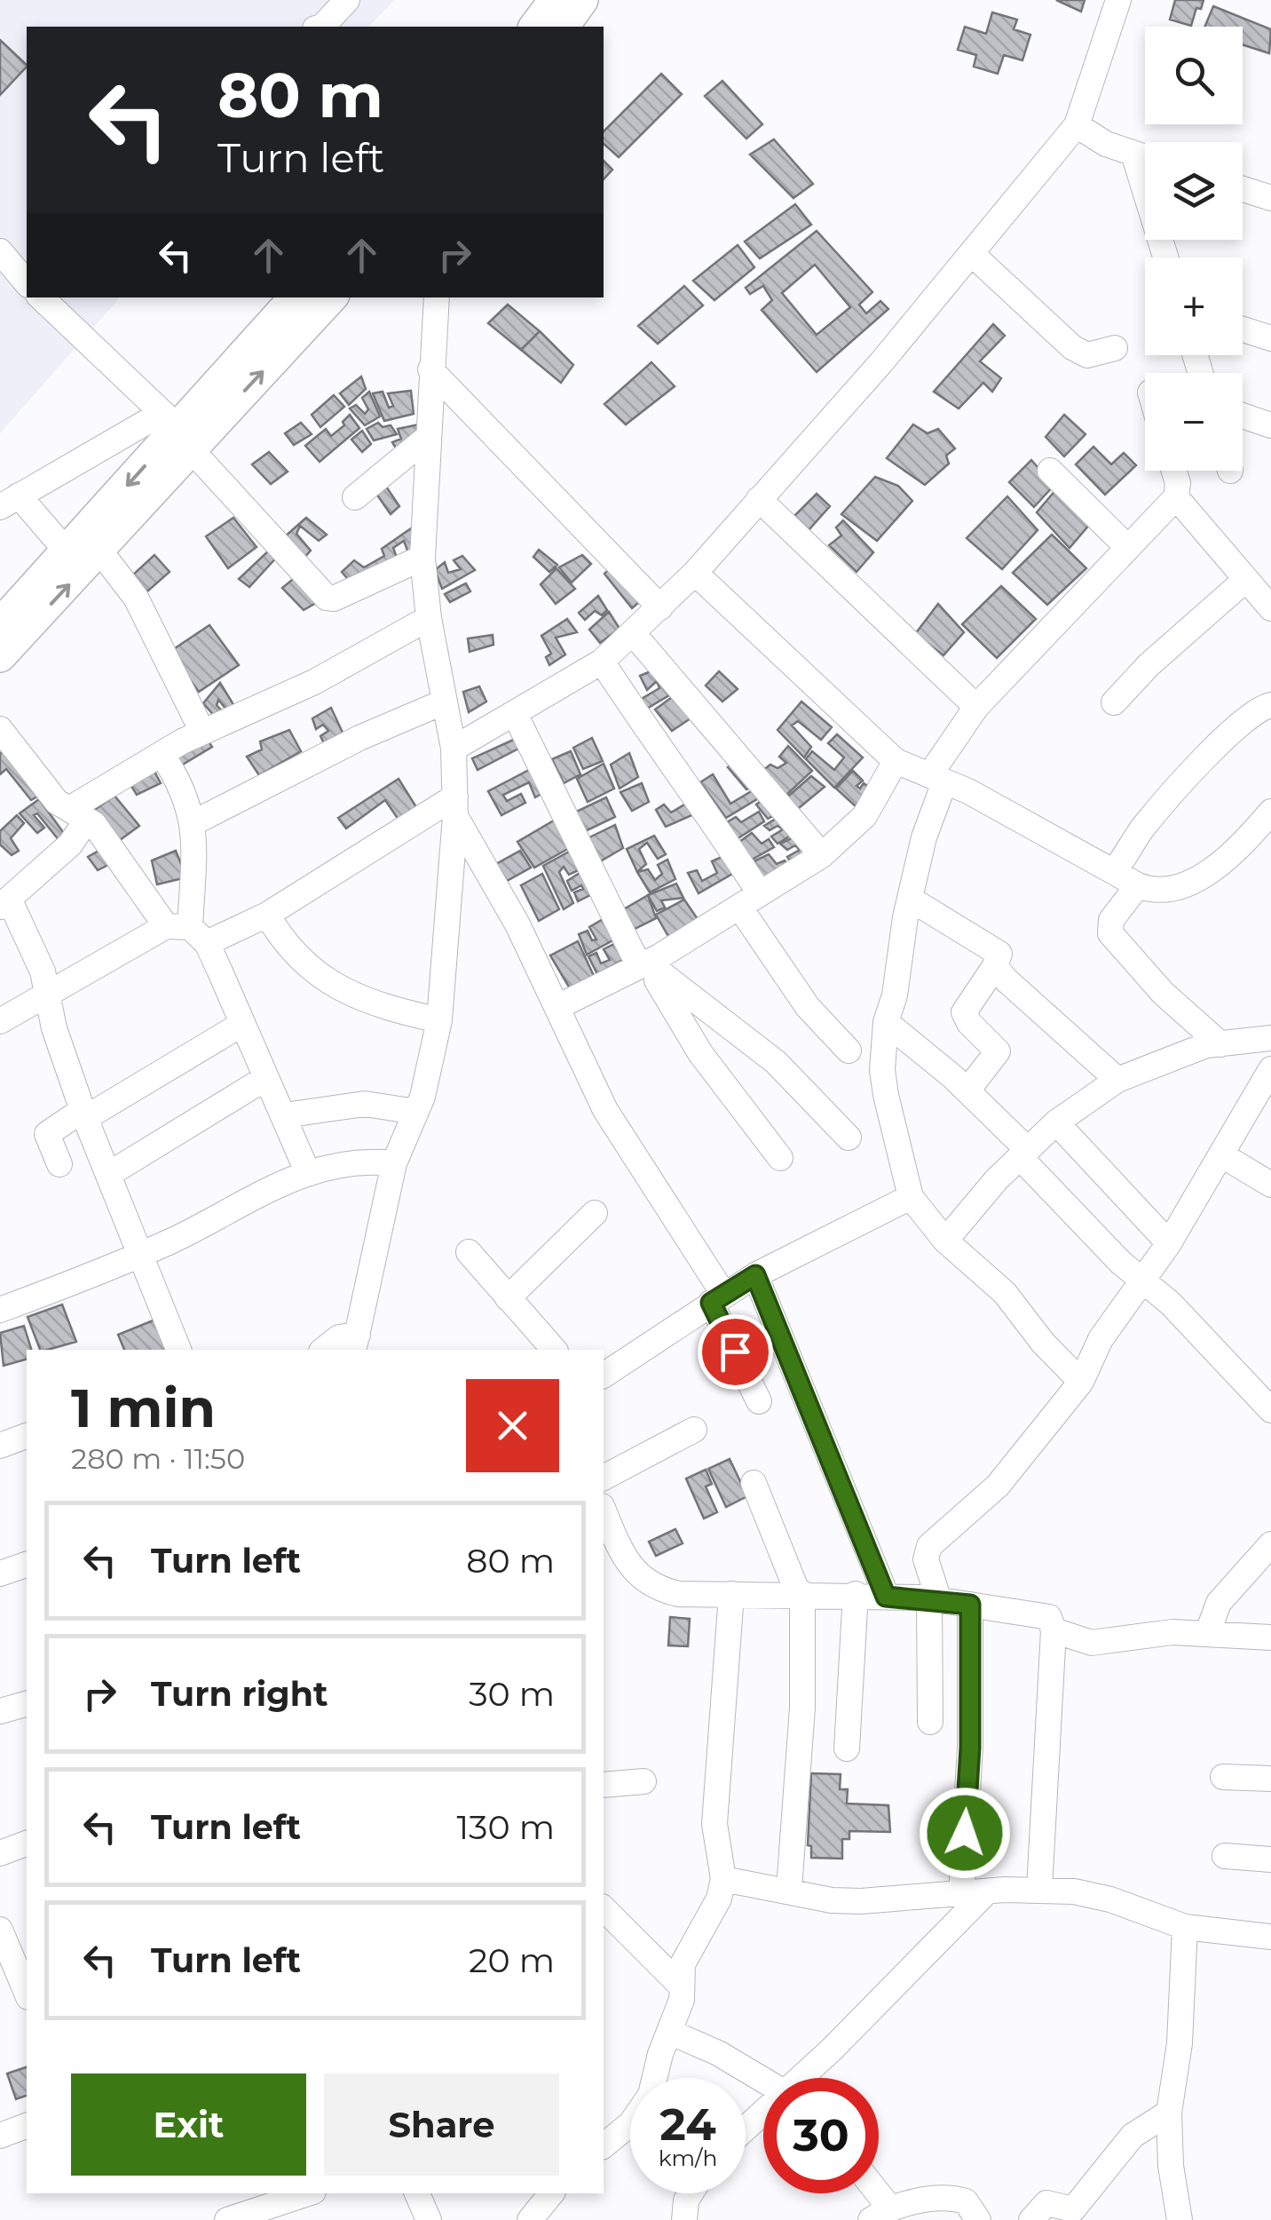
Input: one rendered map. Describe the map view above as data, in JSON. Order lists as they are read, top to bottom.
{
  "page": {
    "map_buttons": ["+", "−"],
    "turn": ["80 m", "Turn left"],
    "heading": ["1 min", "280 m · 11:50"],
    "list": [
      {
        "name": "Turn left",
        "value": "80 m"
      },
      {
        "name": "Turn right",
        "value": "30 m"
      },
      {
        "name": "Turn left",
        "value": "130 m"
      },
      {
        "name": "Turn left",
        "value": "20 m"
      }
    ],
    "buttons": ["Exit", "Share"],
    "speed": "24 km/h",
    "limit": "30"
  }
}
